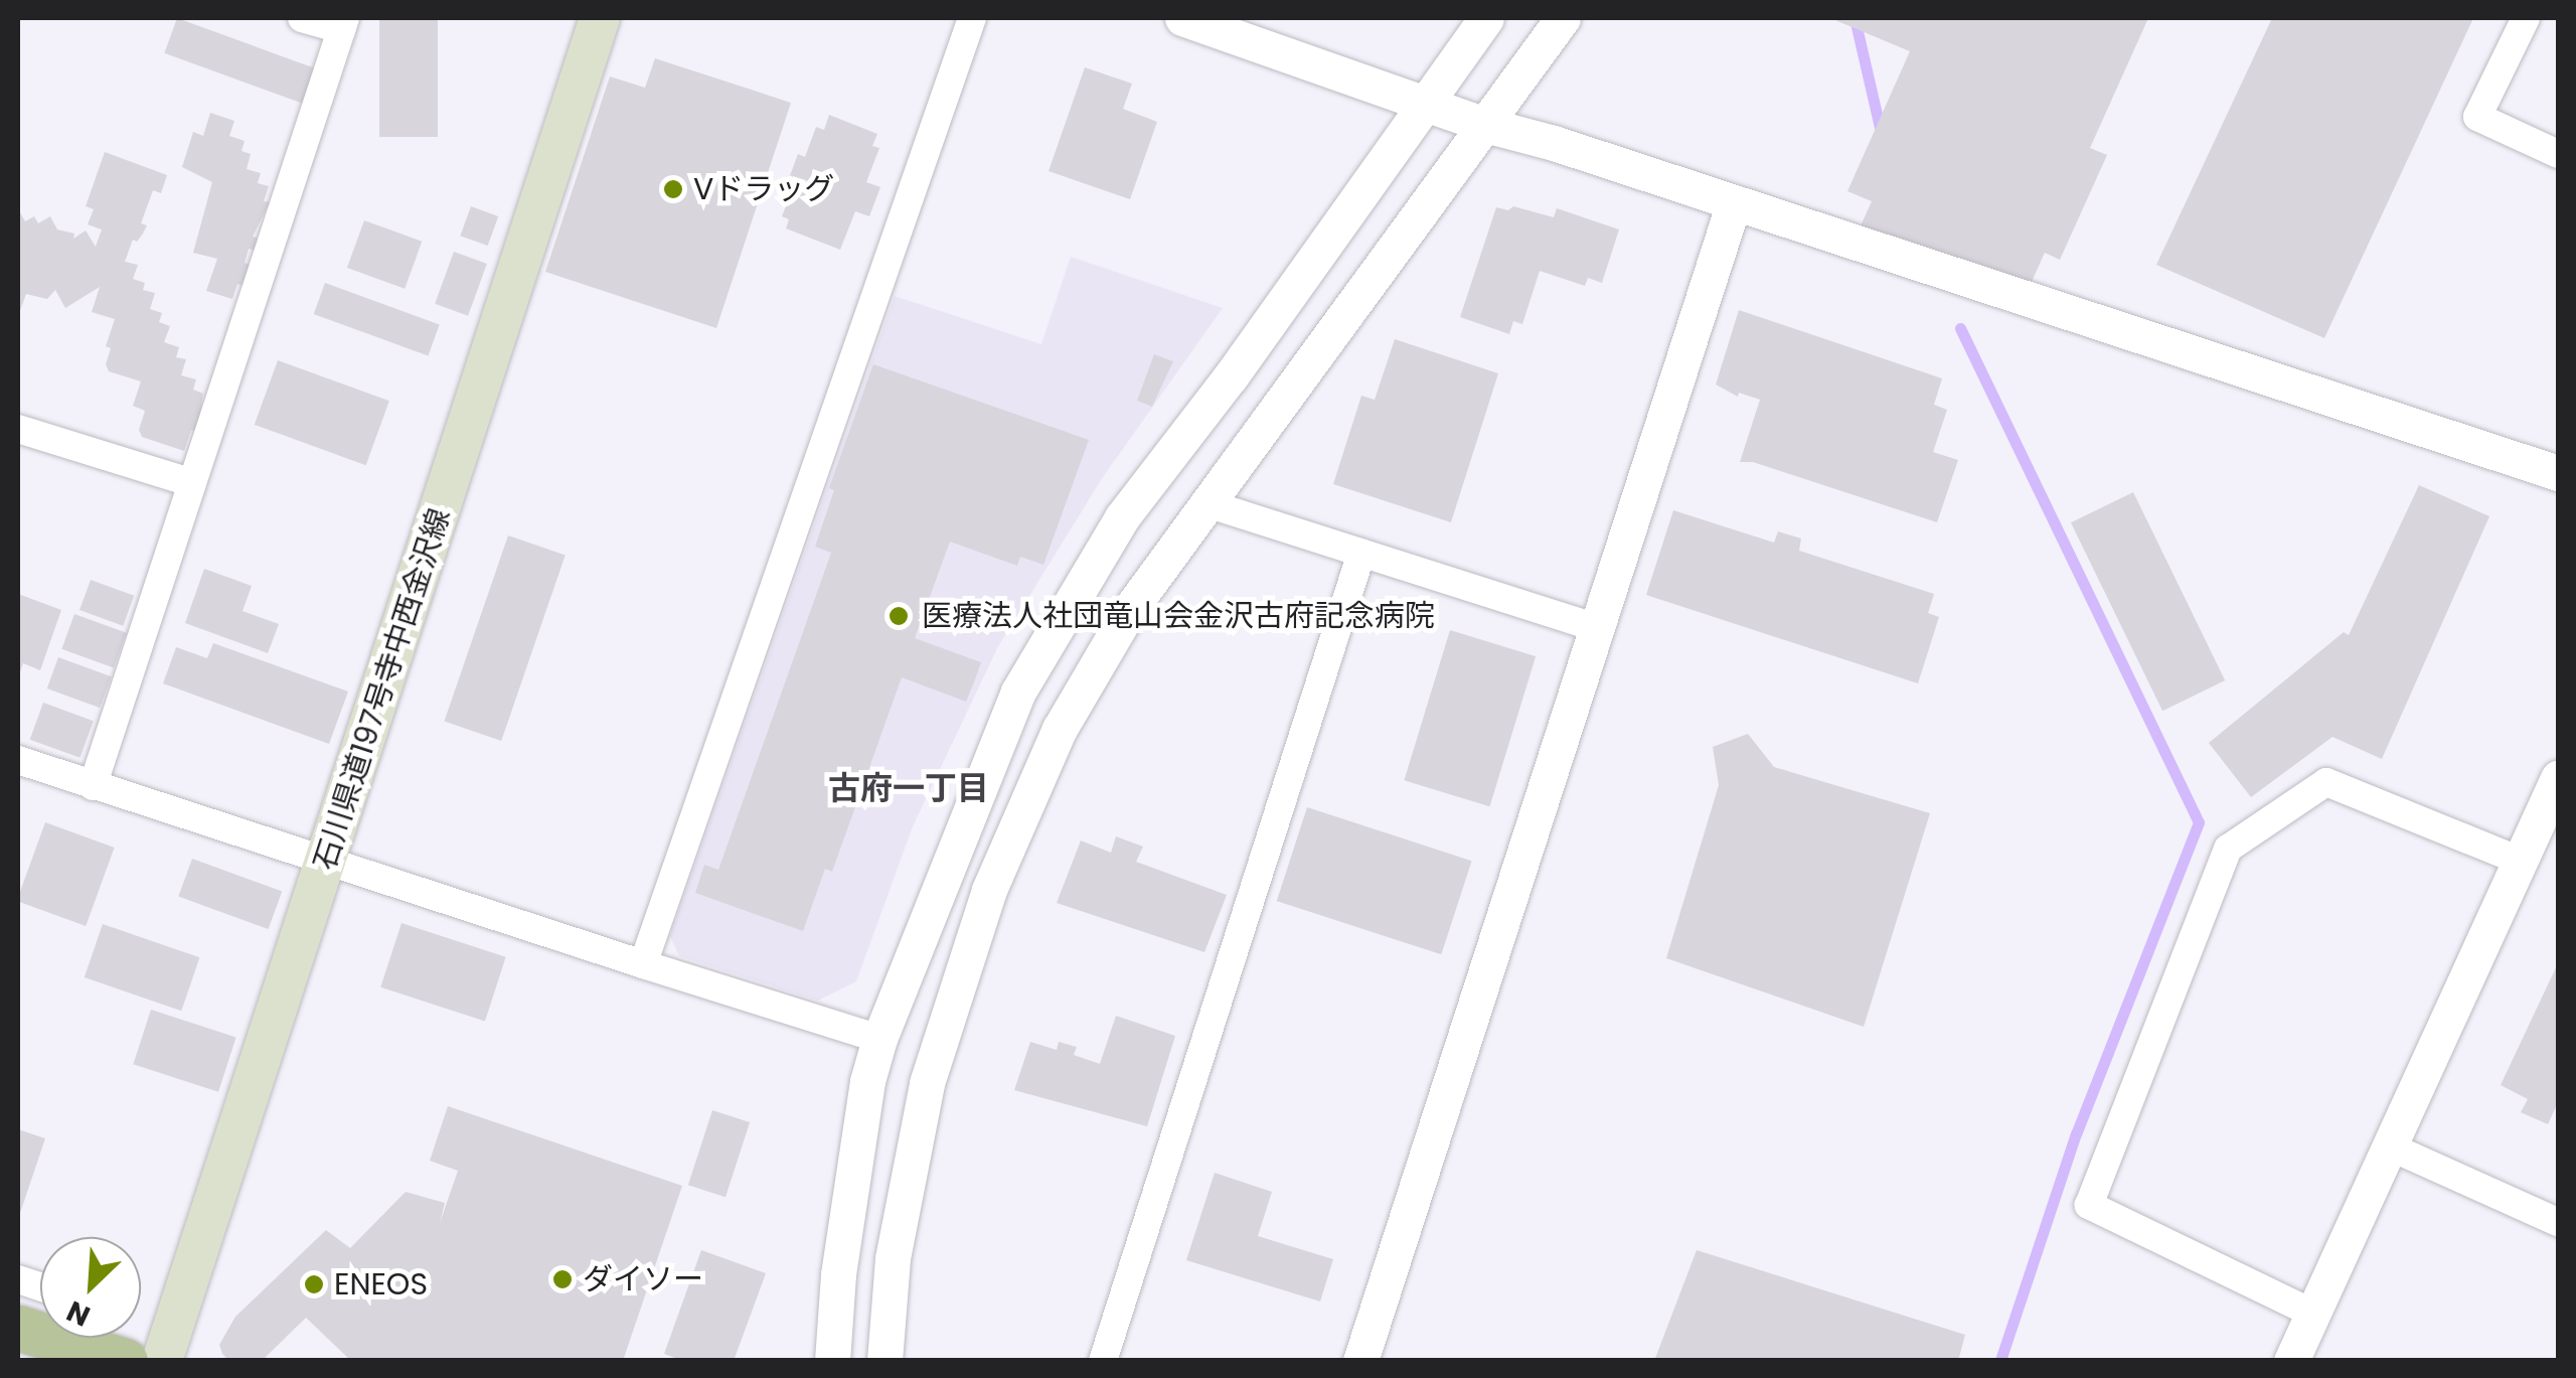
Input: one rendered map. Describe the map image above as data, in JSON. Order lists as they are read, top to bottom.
{
  "streets": {
    "main road": ["石川県道197号寺中西金沢線"]
  },
  "districts": ["古府一丁目"],
  "places": [
    "Vドラッグ",
    "医療法人社団竜山会金沢古府記念病院",
    "ダイソー",
    "ENEOS"
  ],
  "north": "bottom left"
}
